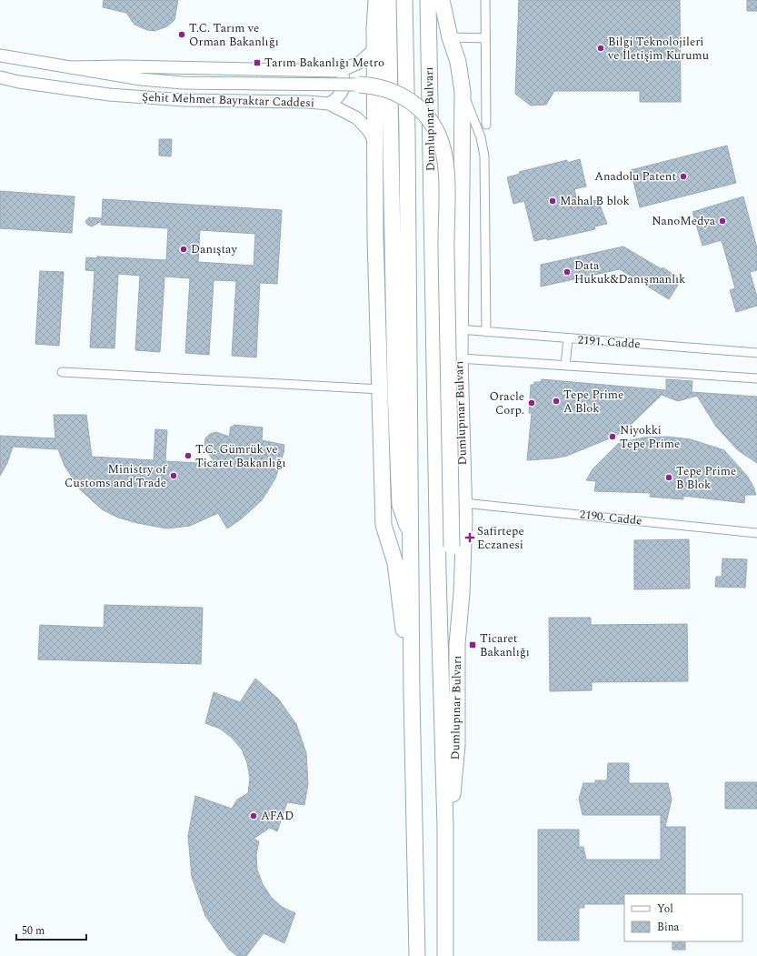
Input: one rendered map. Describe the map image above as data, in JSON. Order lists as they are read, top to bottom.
{
  "streets": {
    "highway": ["Dumlupınar Bulvarı"],
    "main road": ["Şehit Mehmet Bayraktar Caddesi"],
    "street": ["2191. Cadde", "2190. Cadde"]
  },
  "crossings": [
    ["Dumlupınar Bulvarı", "2191. Cadde"],
    ["Dumlupınar Bulvarı", "2190. Cadde"]
  ],
  "places": {
    "other": [
      "T.C. Tarım ve Orman Bakanlığı",
      "Bilgi Teknolojileri ve İletişim Kurumu",
      "Anadolu Patent",
      "Mahal B blok",
      "NanoMedya",
      "Danıştay",
      "Data Hukuk&Danışmanlık",
      "Tepe Prime A Blok",
      "Oracle Corp.",
      "Niyokki Tepe Prime",
      "T.C. Gümrük ve Ticaret Bakanlığı",
      "Ministry of Customs and Trade",
      "Tepe Prime B Blok",
      "AFAD"
    ],
    "transit": ["Tarım Bakanlığı Metro", "Ticaret Bakanlığı"],
    "health": ["Safirtepe Eczanesi"]
  },
  "legend": ["Yol", "Bina"],
  "scale_bar": "50 m"
}
